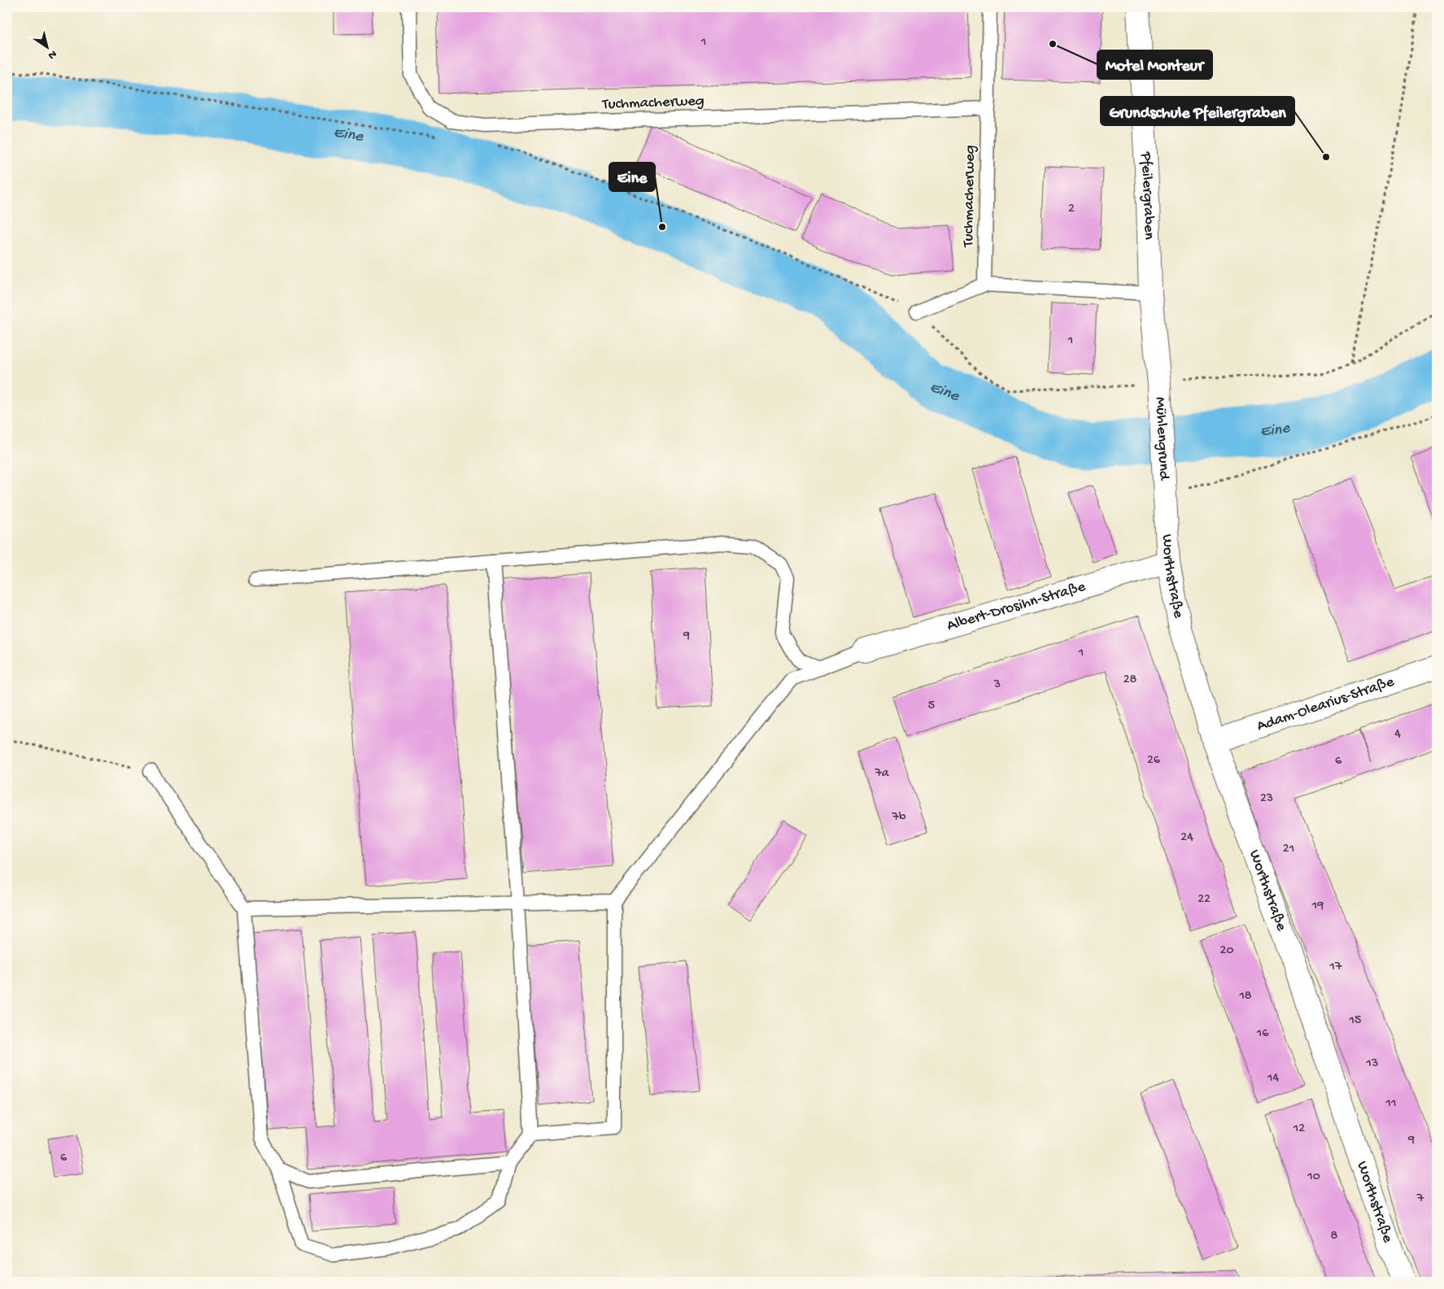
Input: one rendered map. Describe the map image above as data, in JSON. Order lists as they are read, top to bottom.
{
  "streets": {
    "street": [
      "Pfeilergraben",
      "Mühlengrund",
      "Worthstraße",
      "Albert-Drosihn-Straße",
      "Adam-Olearius-Straße"
    ],
    "lane": ["Tuchmacherweg"]
  },
  "crossings": [
    ["Pfeilergraben", "Mühlengrund"],
    ["Mühlengrund", "Worthstraße"],
    ["Worthstraße", "Albert-Drosihn-Straße"],
    ["Worthstraße", "Adam-Olearius-Straße"]
  ],
  "water": ["Eine"],
  "places": ["Motel Monteur", "Grundschule Pfeilergraben", "Eine"],
  "house_numbers": [
    "1",
    "2",
    "1",
    "9",
    "1",
    "28",
    "3",
    "5",
    "4",
    "26",
    "6",
    "7a",
    "23",
    "7b",
    "24",
    "21",
    "22",
    "19",
    "20",
    "17",
    "18",
    "15",
    "16",
    "13",
    "14",
    "11",
    "12",
    "9",
    "6",
    "10",
    "7",
    "8"
  ],
  "north": "bottom right"
}
